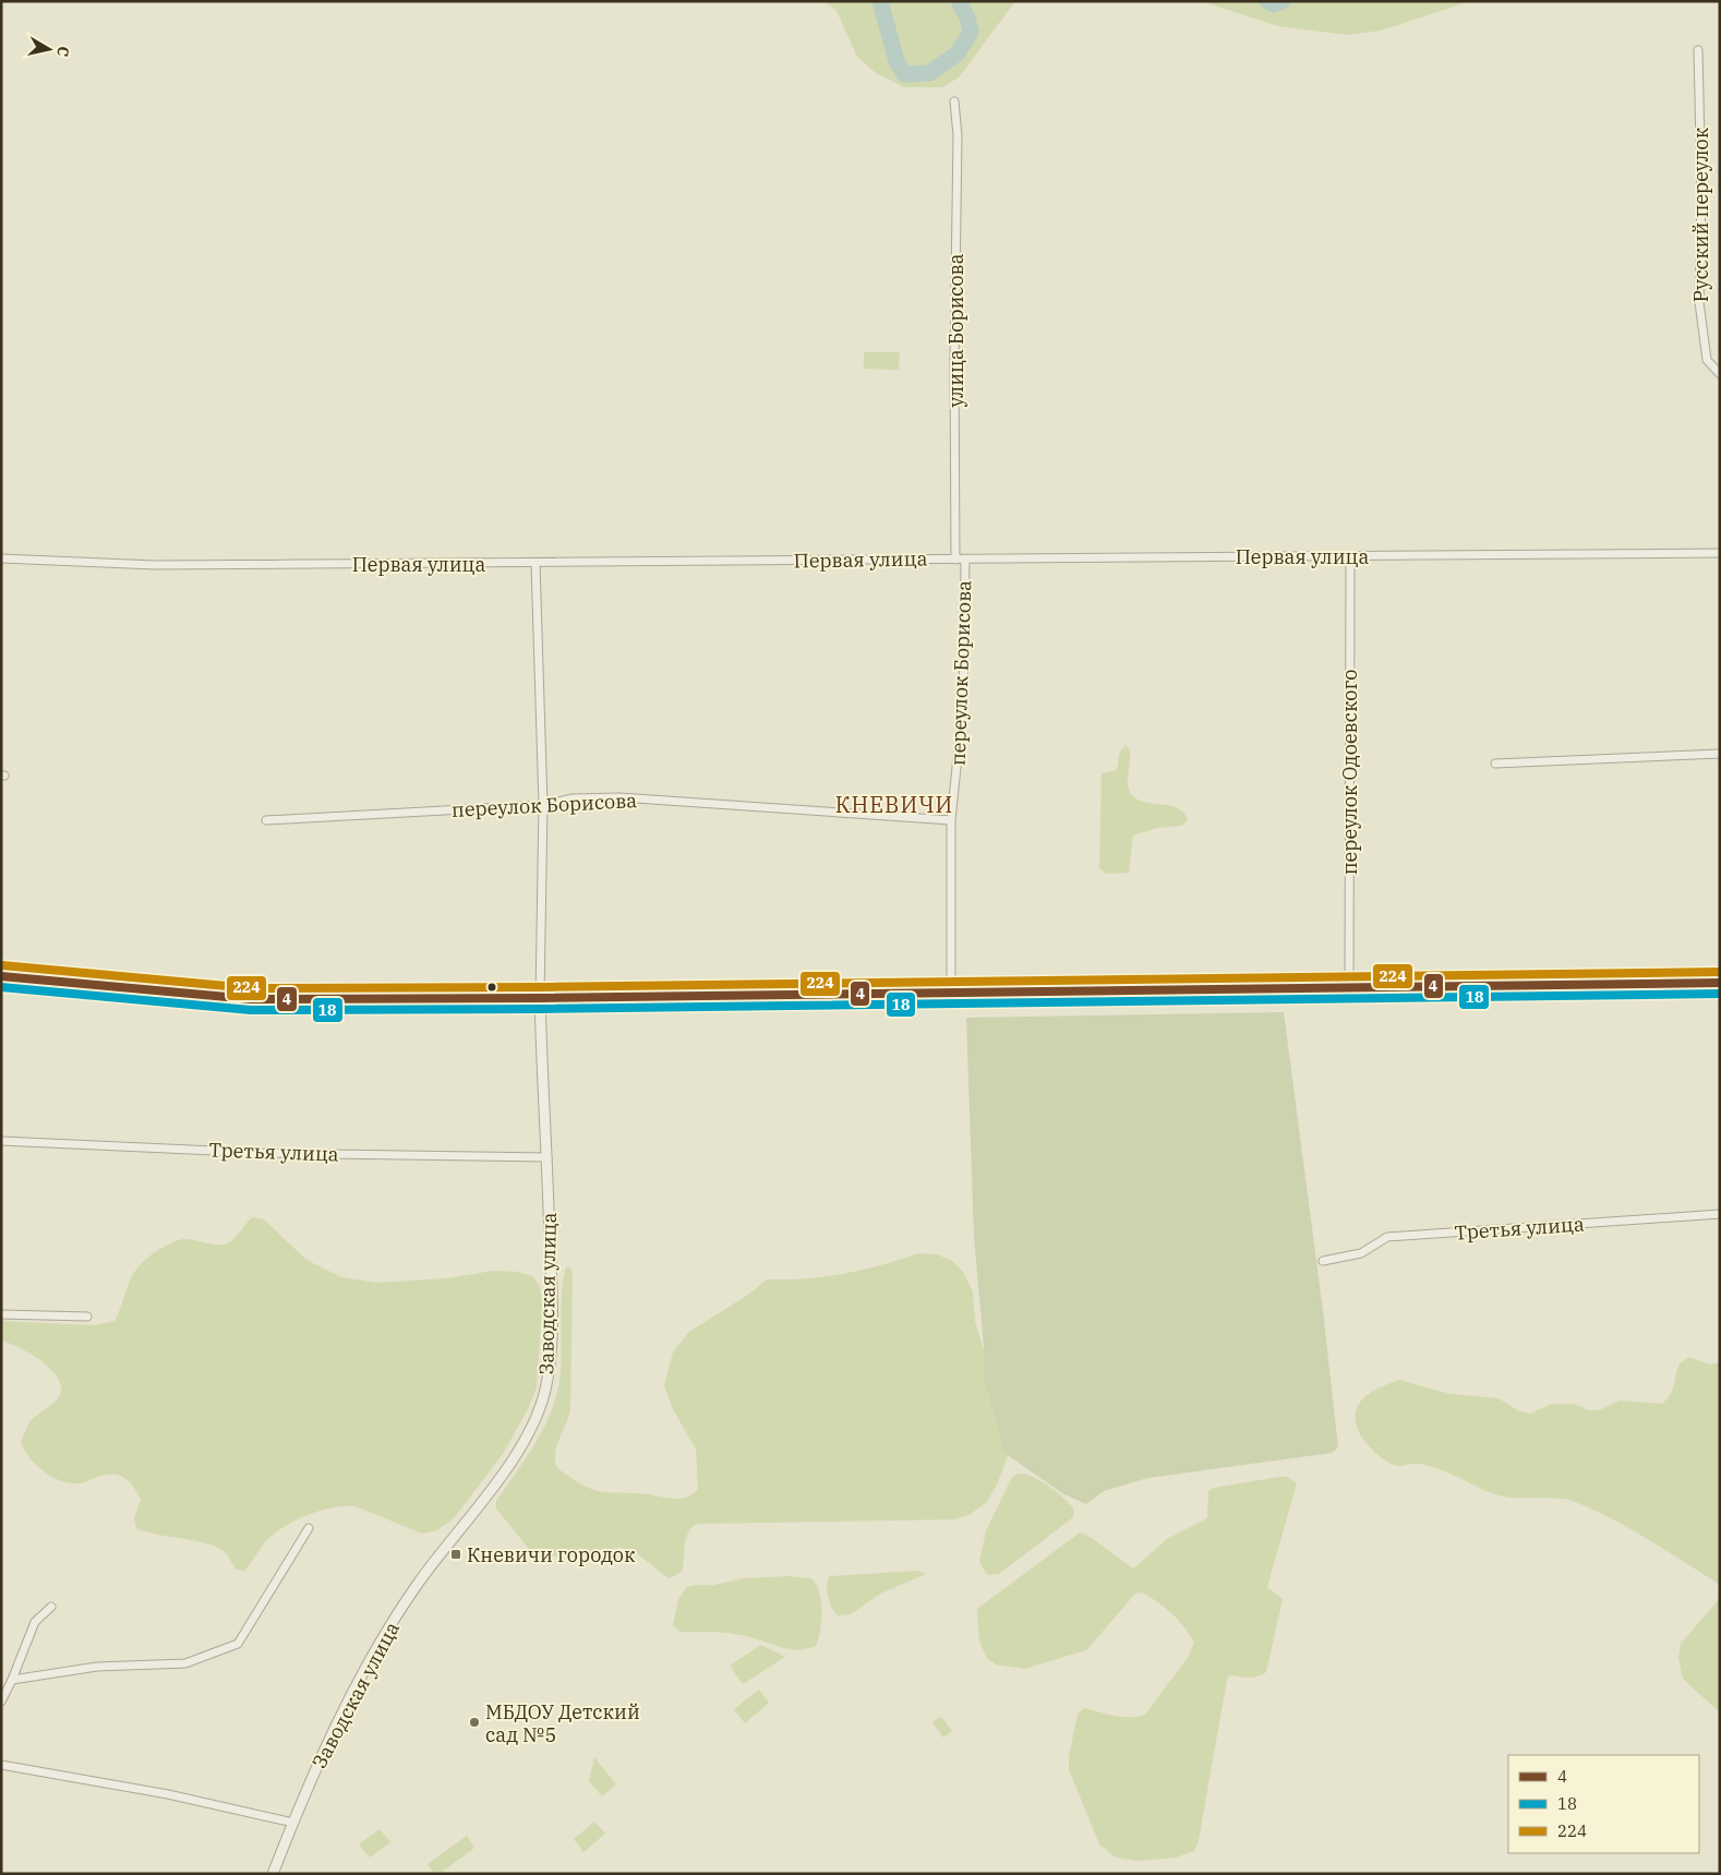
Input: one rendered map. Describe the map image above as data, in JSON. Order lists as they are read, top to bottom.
{
  "streets": {
    "street": [
      "Русский переулок",
      "улица Борисова",
      "Первая улица",
      "переулок Борисова",
      "переулок Одоевского",
      "Третья улица",
      "Заводская улица"
    ]
  },
  "crossings": [
    ["улица Борисова", "Первая улица"],
    ["Первая улица", "переулок Борисова"],
    ["Первая улица", "переулок Одоевского"],
    ["Третья улица", "Заводская улица"]
  ],
  "districts": ["КНЕВИЧИ"],
  "places": {
    "transit": ["Кневичи городок"],
    "other": ["МБДОУ Детский сад №5"]
  },
  "lines": ["transit line 224", "transit line 4", "transit line 18"],
  "legend": ["4", "18", "224"],
  "north": "right"
}
